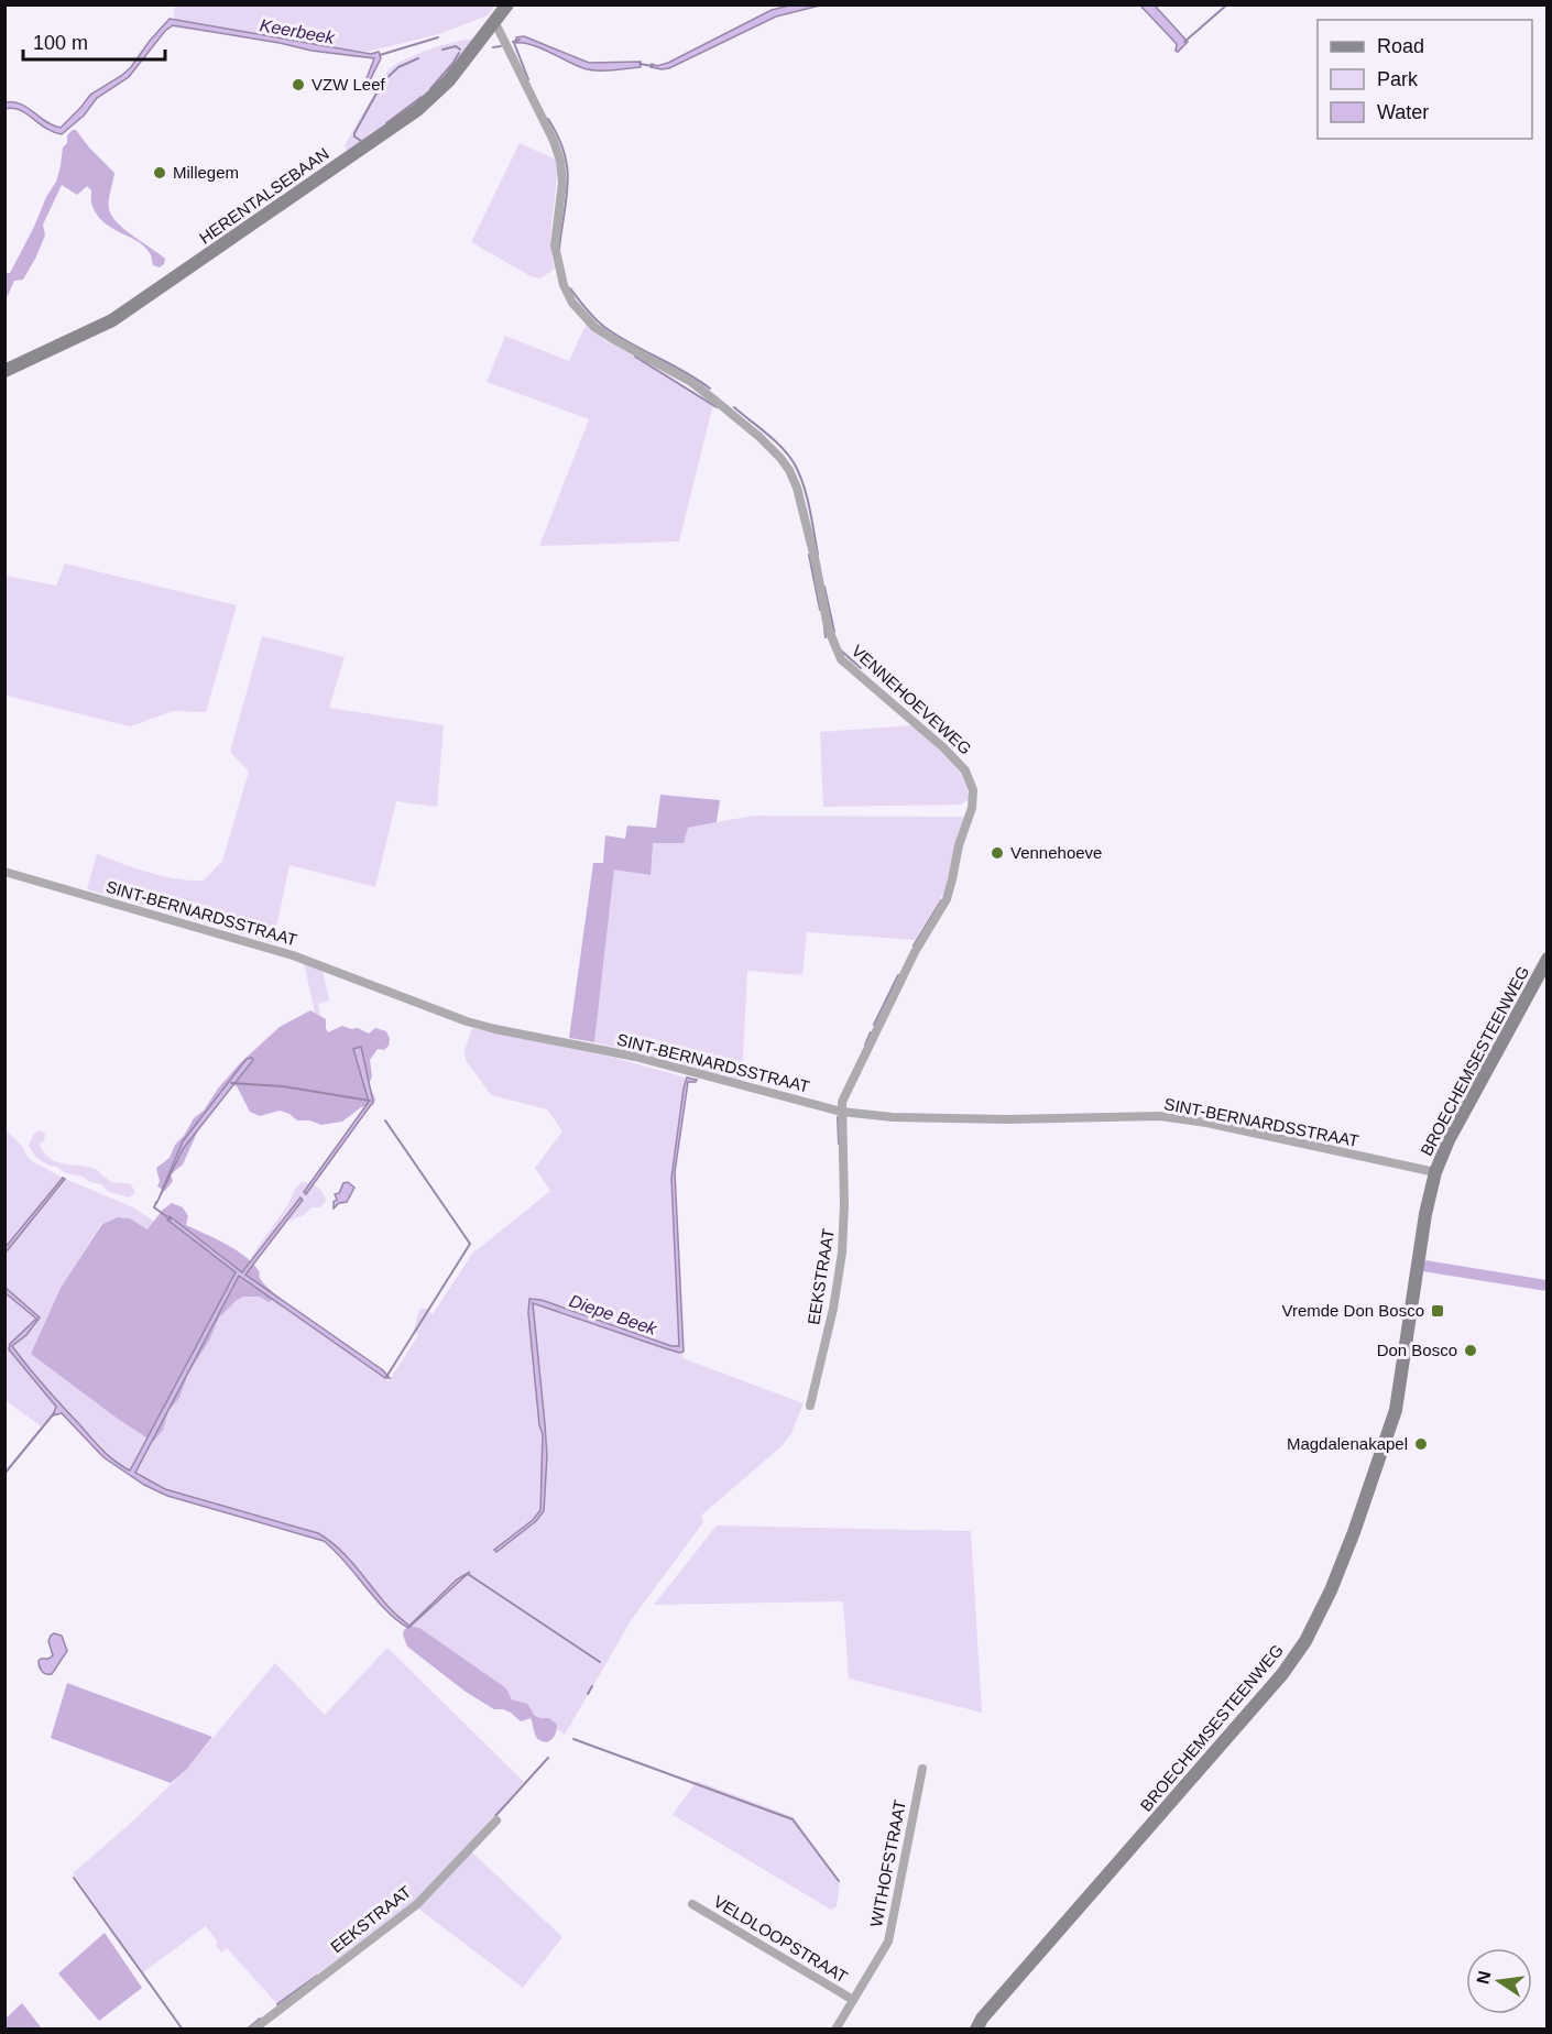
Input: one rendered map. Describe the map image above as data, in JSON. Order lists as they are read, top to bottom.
{
  "streets": {
    "street": [
      "HERENTALSEBAAN",
      "VENNEHOEVEWEG",
      "SINT-BERNARDSSTRAAT",
      "BROECHEMSESTEENWEG",
      "EEKSTRAAT",
      "WITHOFSTRAAT",
      "VELDLOOPSTRAAT"
    ]
  },
  "crossings": [
    ["HERENTALSEBAAN", "VENNEHOEVEWEG"],
    ["VENNEHOEVEWEG", "SINT-BERNARDSSTRAAT"],
    ["VENNEHOEVEWEG", "EEKSTRAAT"],
    ["SINT-BERNARDSSTRAAT", "BROECHEMSESTEENWEG"],
    ["SINT-BERNARDSSTRAAT", "EEKSTRAAT"],
    ["WITHOFSTRAAT", "VELDLOOPSTRAAT"]
  ],
  "water": ["Keerbeek", "Diepe Beek"],
  "places": {
    "other": [
      "VZW Leef",
      "Millegem",
      "Vennehoeve",
      "Don Bosco",
      "Magdalenakapel"
    ],
    "transit": ["Vremde Don Bosco"]
  },
  "legend": ["Road", "Park", "Water"],
  "scale_bar": "100 m",
  "north": "left"
}
